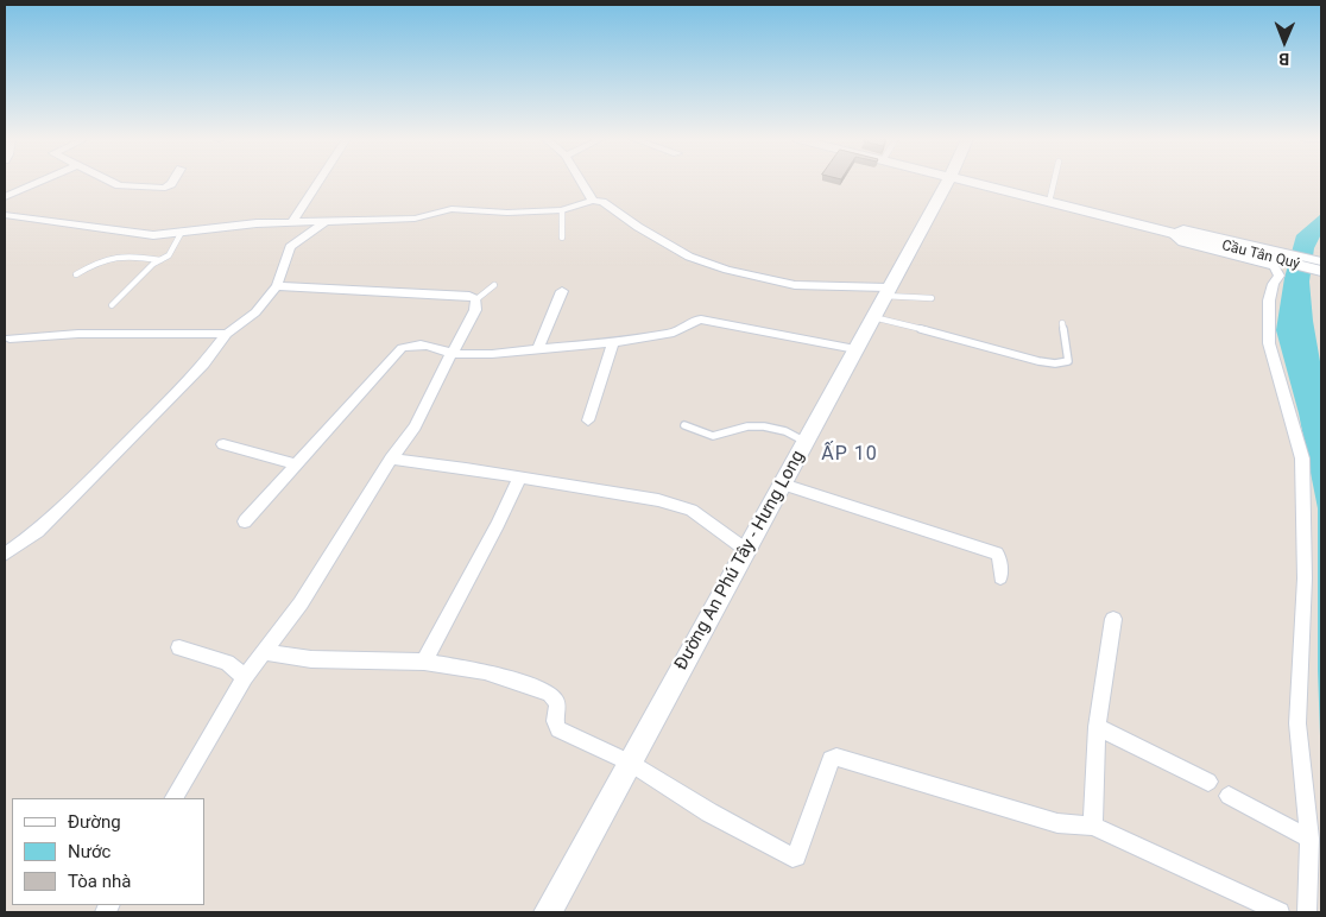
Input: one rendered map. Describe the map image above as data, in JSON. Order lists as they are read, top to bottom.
{
  "streets": {
    "street": ["Cầu Tân Quý", "Đường An Phú Tây - Hưng Long"]
  },
  "districts": ["ẤP 10"],
  "legend": ["Đường", "Nước", "Tòa nhà"],
  "north": "bottom"
}
